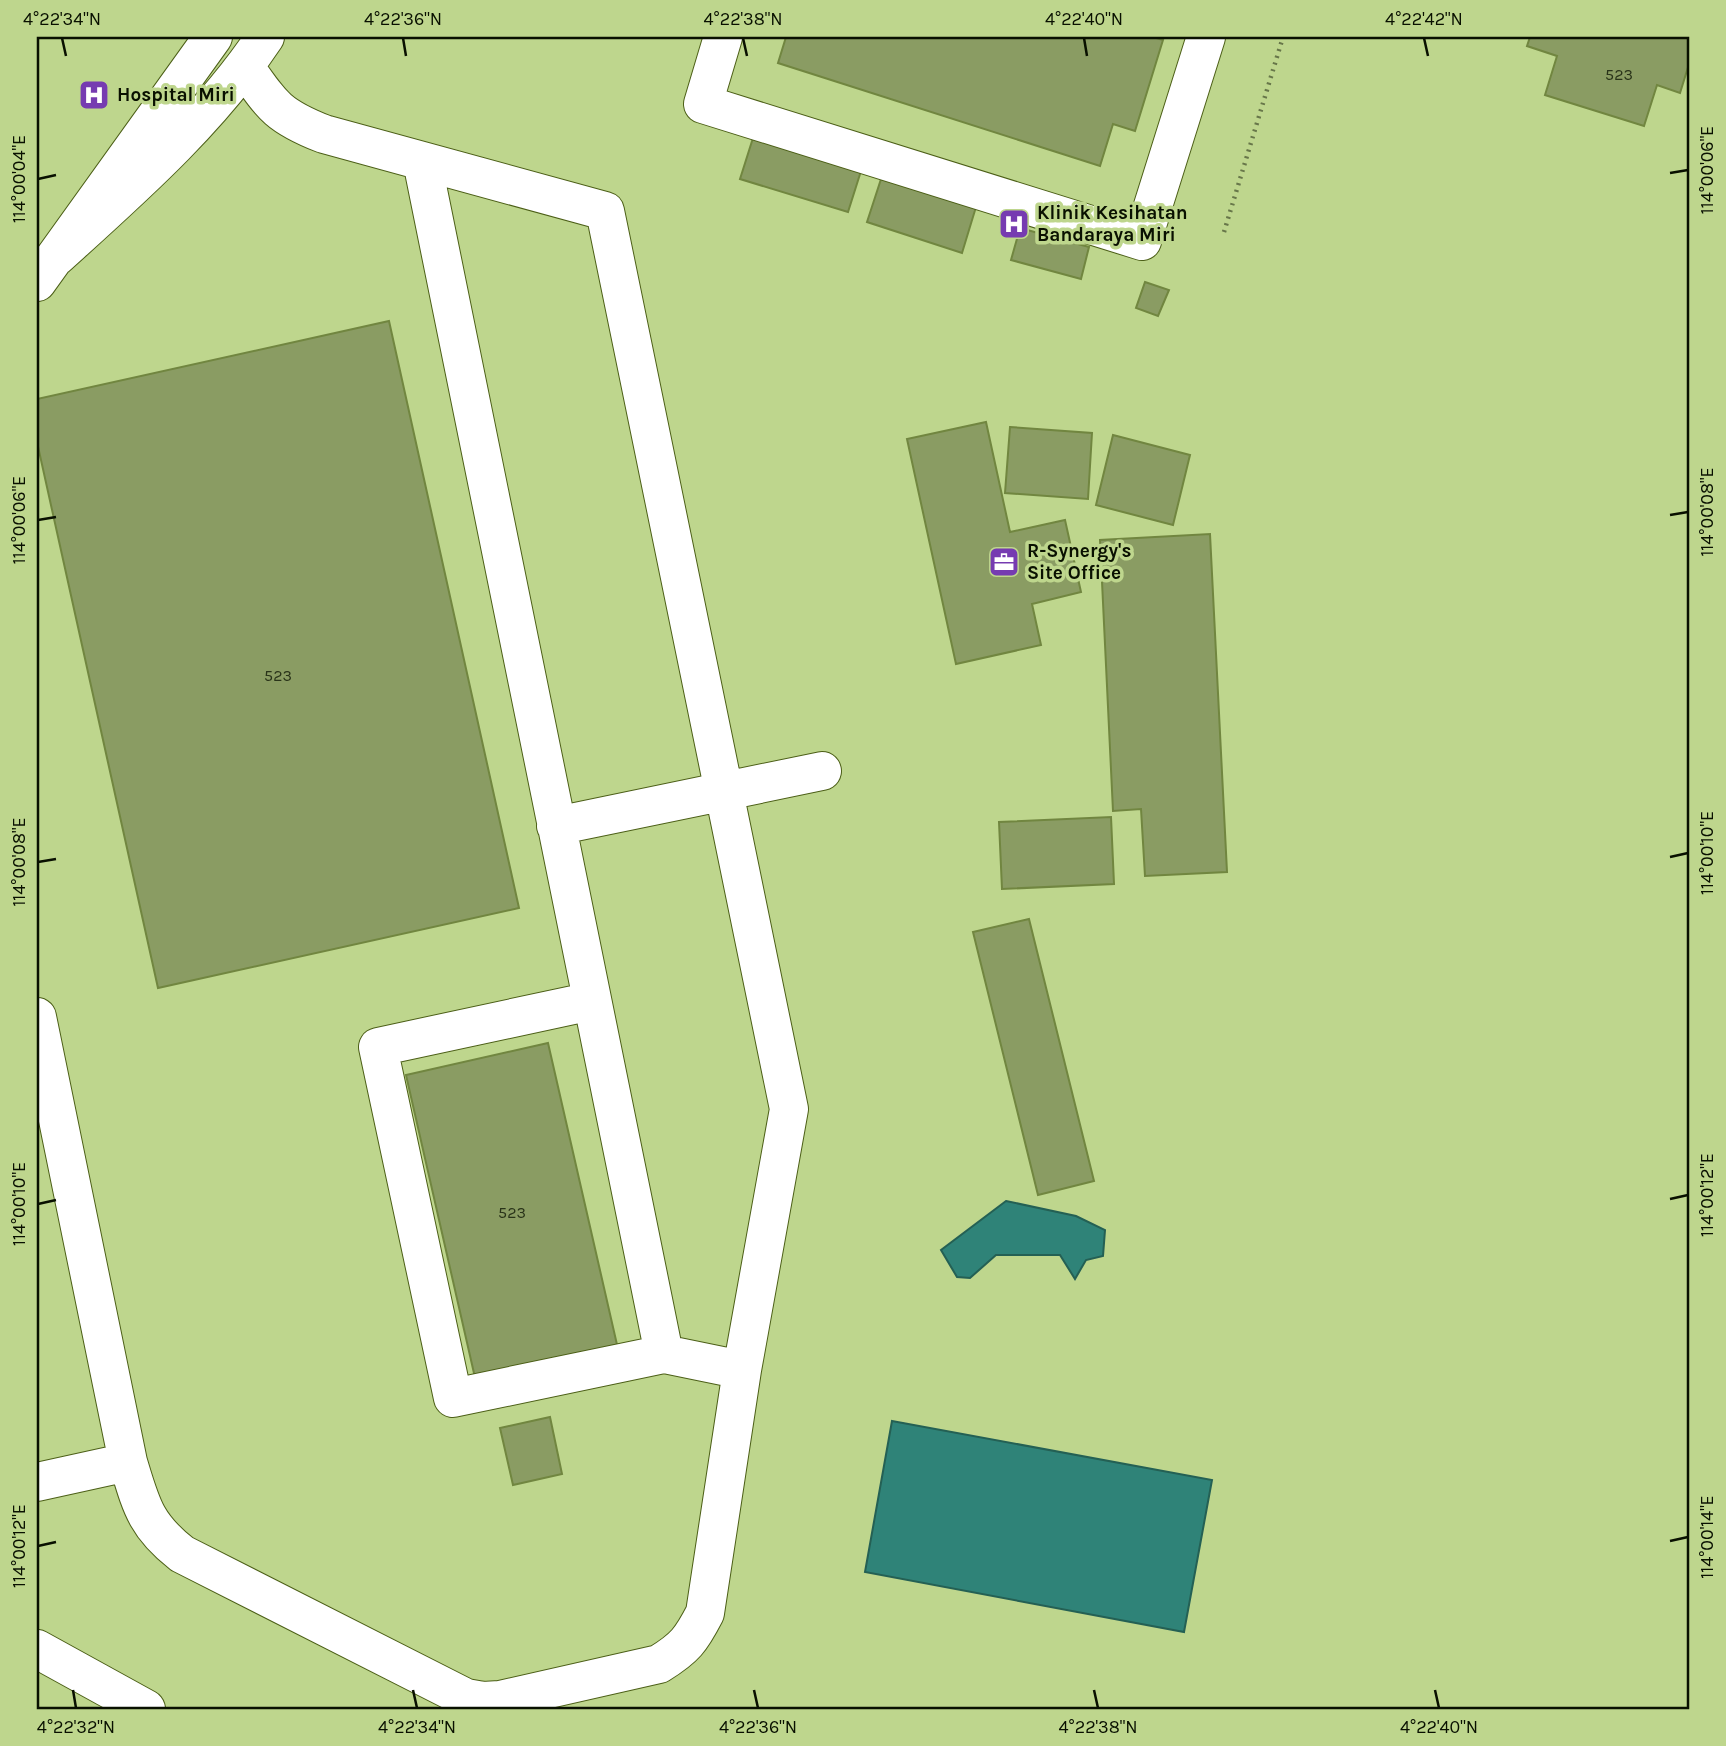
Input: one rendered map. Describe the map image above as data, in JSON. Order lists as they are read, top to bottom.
{
  "places": {
    "hospital": ["Hospital Miri", "Klinik Kesihatan Bandaraya Miri"],
    "office": ["R-Synergy's Site Office"]
  },
  "house_numbers": ["523", "523", "523"],
  "coordinates": [
    "4°22'34\"N",
    "4°22'36\"N",
    "4°22'38\"N",
    "4°22'40\"N",
    "4°22'42\"N",
    "114°00'06\"E",
    "114°00'04\"E",
    "114°00'08\"E",
    "114°00'10\"E",
    "114°00'12\"E",
    "114°00'14\"E",
    "4°22'32\"N"
  ]
}
